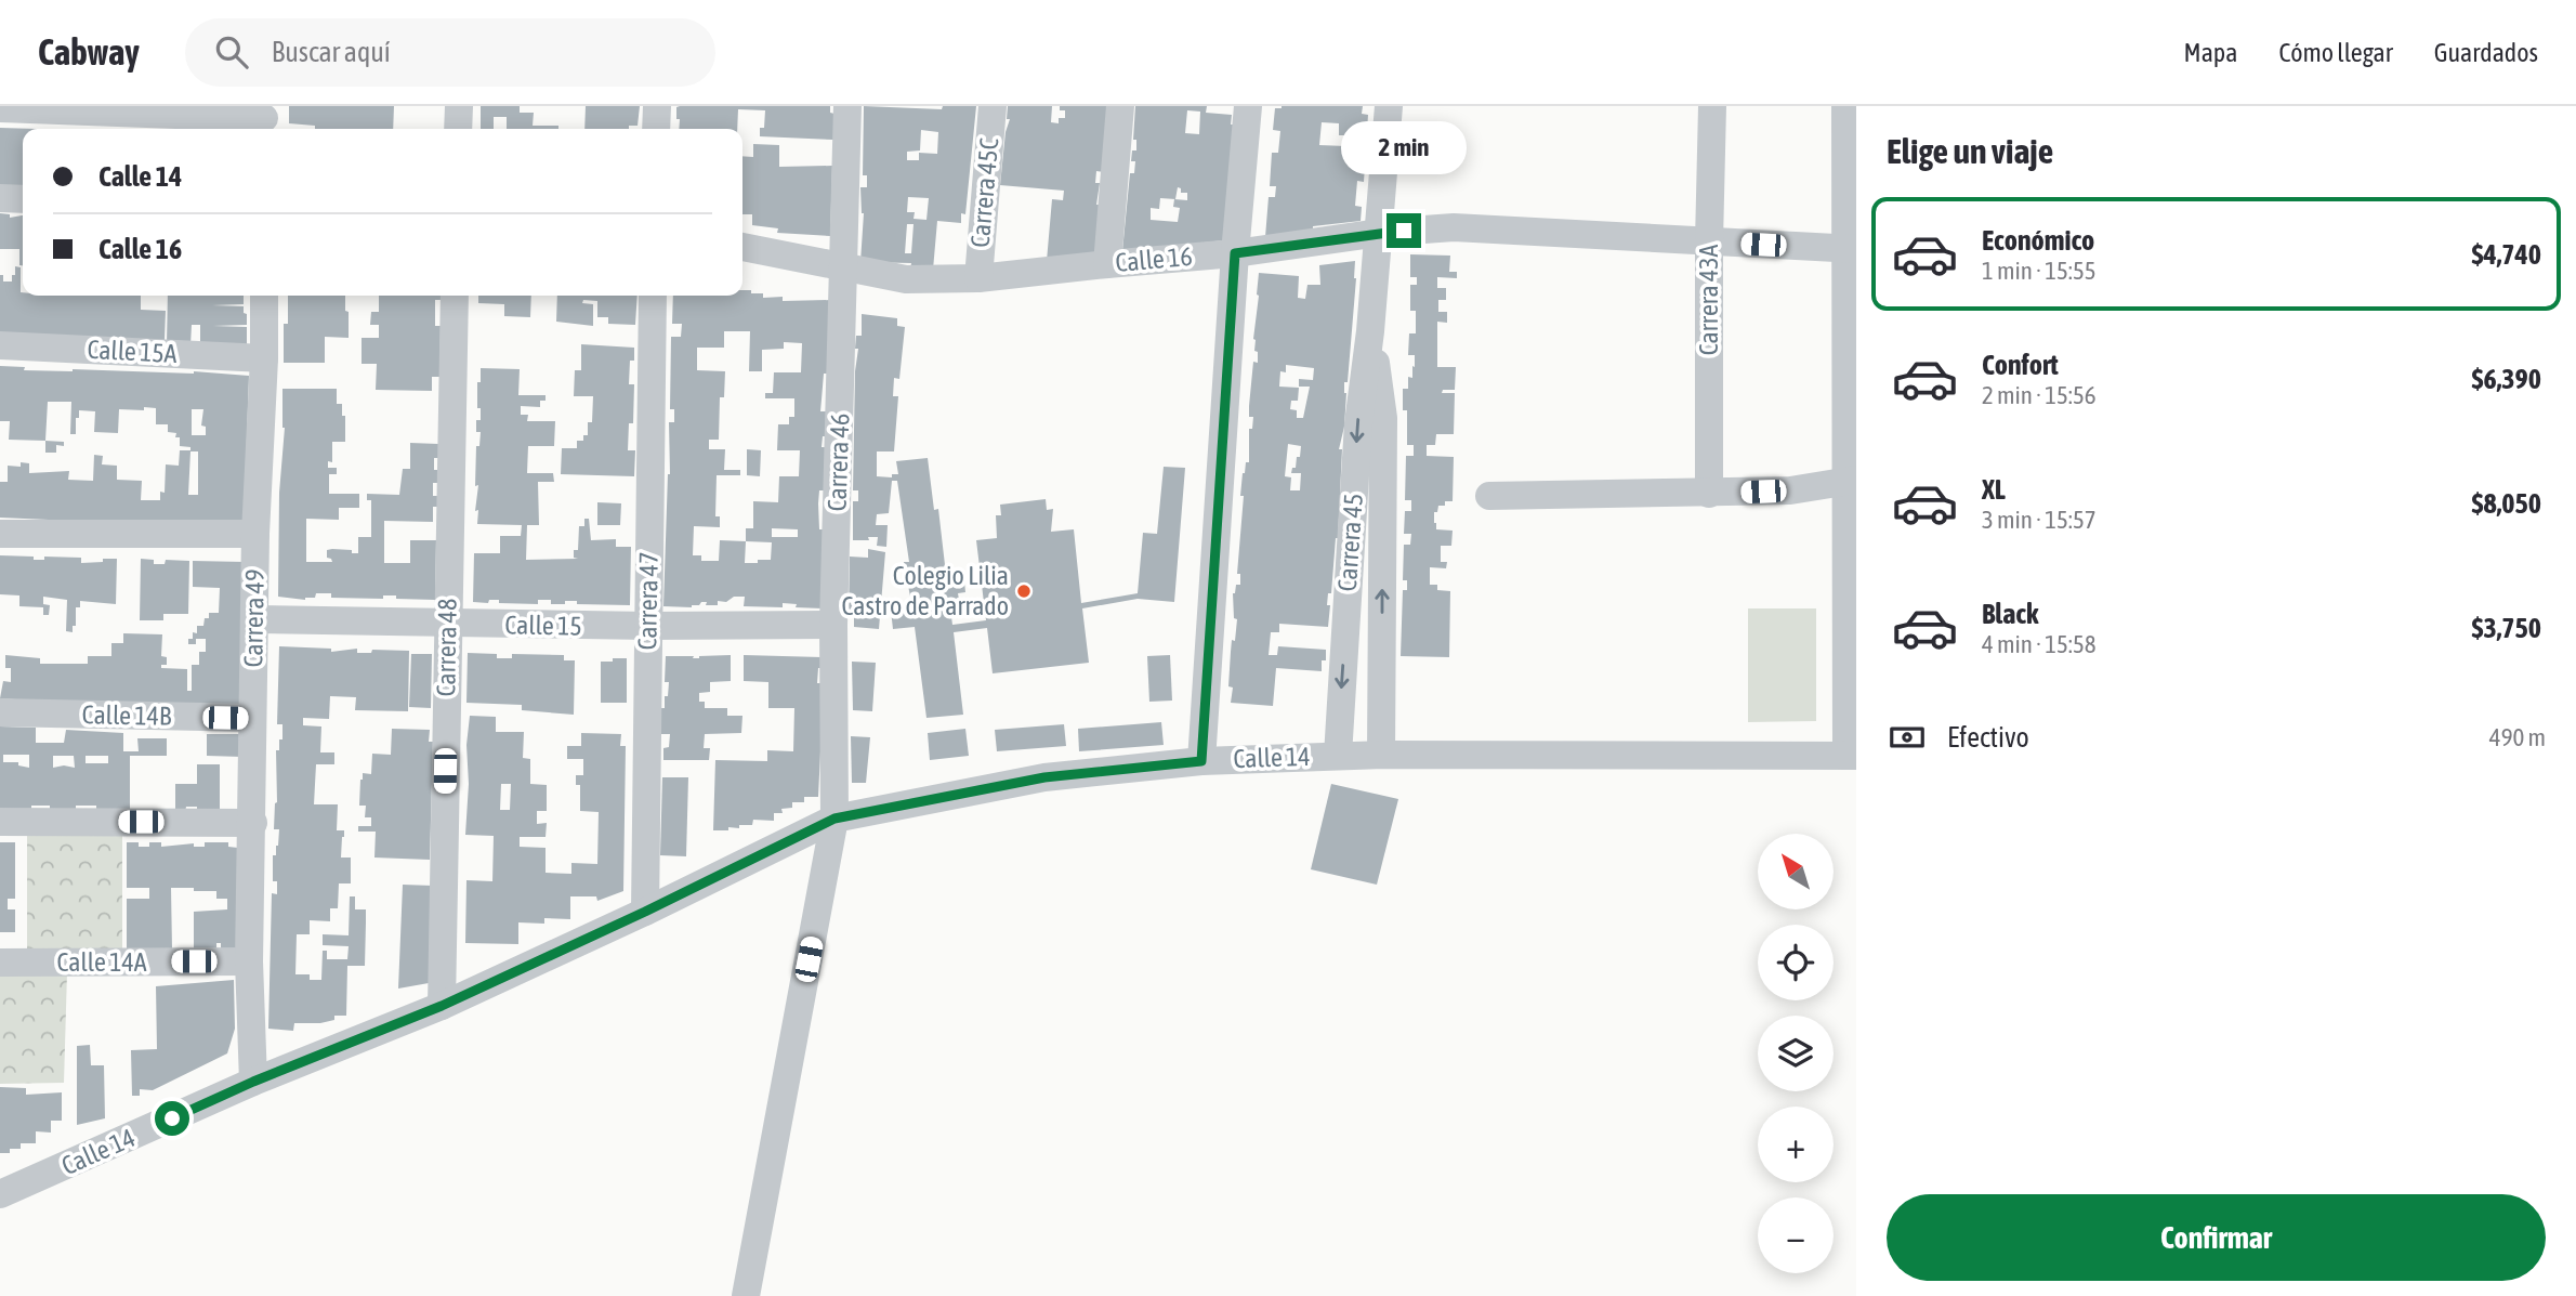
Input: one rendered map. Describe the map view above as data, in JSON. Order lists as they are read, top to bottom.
{
  "streets": {
    "street": [
      "Carrera 45C",
      "Calle 16",
      "Carrera 43A",
      "Calle 15A",
      "Carrera 46",
      "Carrera 45",
      "Carrera 47",
      "Carrera 49",
      "Calle 15",
      "Carrera 48",
      "Calle 14B",
      "Calle 14",
      "Calle 14A"
    ]
  },
  "crossings": [
    ["Carrera 45C", "Calle 16"],
    ["Calle 16", "Carrera 43A"],
    ["Calle 16", "Carrera 46"],
    ["Calle 16", "Carrera 45"],
    ["Calle 15A", "Carrera 49"],
    ["Carrera 46", "Calle 15"],
    ["Carrera 46", "Calle 14"],
    ["Carrera 45", "Calle 14"],
    ["Carrera 47", "Calle 15"],
    ["Carrera 47", "Calle 14"],
    ["Carrera 49", "Calle 15"],
    ["Carrera 49", "Calle 14B"],
    ["Carrera 49", "Calle 14"],
    ["Carrera 49", "Calle 14A"],
    ["Calle 15", "Carrera 48"],
    ["Carrera 48", "Calle 14"]
  ],
  "places": ["Colegio Lilia Castro de Parrado"],
  "north": "top left",
  "page": {
    "header": "Cabway",
    "search": "Buscar aquí",
    "nav": ["Mapa", "Cómo llegar", "Guardados"],
    "heading": "Elige un viaje",
    "bubble": "2 min",
    "banner": ["Calle 14", "Calle 16"],
    "list": [
      {
        "name": "Económico",
        "note": "1 min · 15:55",
        "value": "$4,740"
      },
      {
        "name": "Confort",
        "note": "2 min · 15:56",
        "value": "$6,390"
      },
      {
        "name": "XL",
        "note": "3 min · 15:57",
        "value": "$8,050"
      },
      {
        "name": "Black",
        "note": "4 min · 15:58",
        "value": "$3,750"
      }
    ],
    "pay": ["Efectivo", "490 m"],
    "map_buttons": ["+", "−"],
    "buttons": "Confirmar"
  }
}
